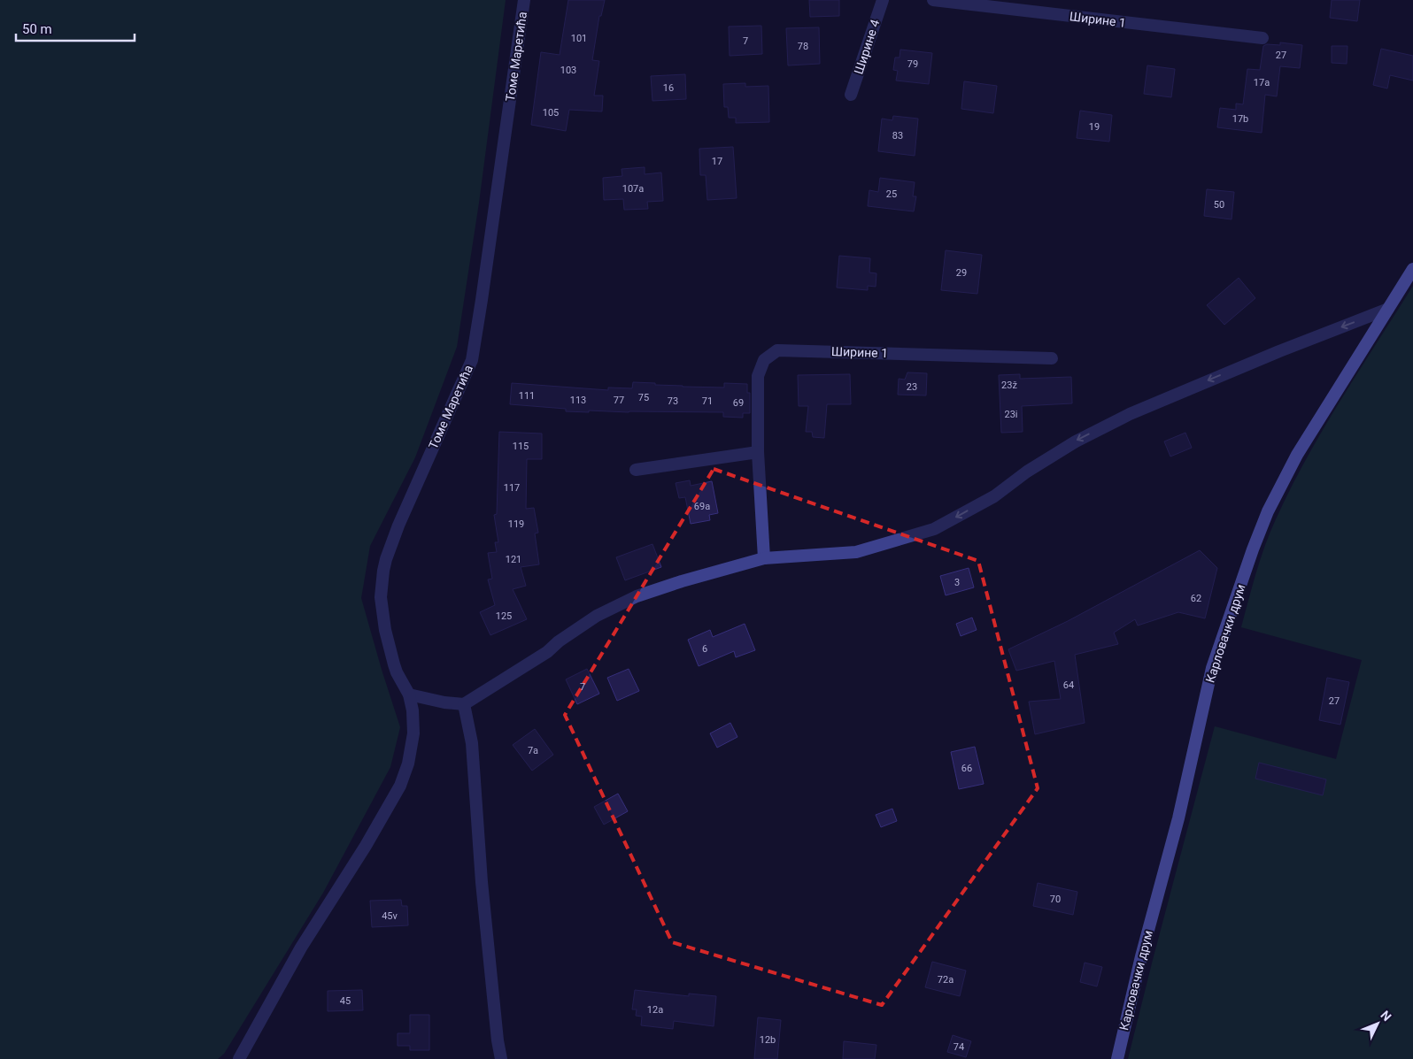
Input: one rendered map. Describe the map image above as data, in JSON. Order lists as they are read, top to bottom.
{
  "streets": {
    "main road": ["Карловачки друм"],
    "street": ["Ширине 1", "Ширине 4", "Томе Маретића"]
  },
  "house_numbers": [
    "101",
    "7",
    "78",
    "27",
    "79",
    "103",
    "17a",
    "16",
    "105",
    "17b",
    "19",
    "83",
    "17",
    "107a",
    "25",
    "50",
    "29",
    "23ž",
    "23",
    "111",
    "75",
    "113",
    "77",
    "73",
    "71",
    "69",
    "23i",
    "115",
    "117",
    "69a",
    "119",
    "121",
    "3",
    "62",
    "125",
    "6",
    "64",
    "7",
    "27",
    "7a",
    "66",
    "70",
    "45v",
    "72a",
    "45",
    "12a",
    "12b",
    "74"
  ],
  "scale_bar": "50 m",
  "north": "top right"
}
